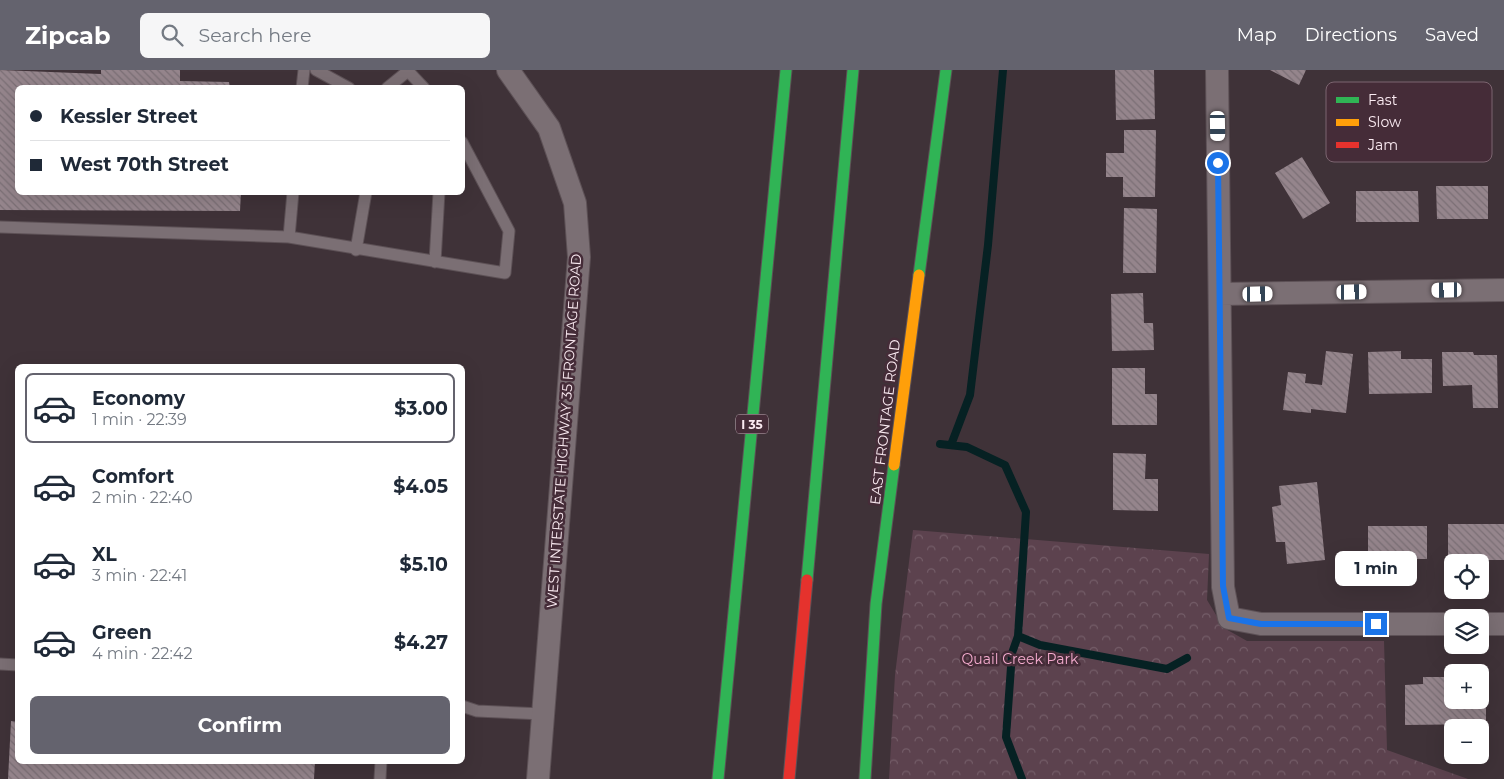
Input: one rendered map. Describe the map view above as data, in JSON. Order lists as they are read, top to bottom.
{
  "streets": {
    "main road": ["EAST FRONTAGE ROAD", "I 35"],
    "street": ["WEST INTERSTATE HIGHWAY 35 FRONTAGE ROAD"]
  },
  "parks": ["Quail Creek Park"],
  "legend": ["Fast", "Slow", "Jam"],
  "page": {
    "header": "Zipcab",
    "search": "Search here",
    "nav": ["Map", "Directions", "Saved"],
    "banner": ["Kessler Street", "West 70th Street"],
    "list": [
      {
        "name": "Economy",
        "note": "1 min · 22:39",
        "value": "$3.00"
      },
      {
        "name": "Comfort",
        "note": "2 min · 22:40",
        "value": "$4.05"
      },
      {
        "name": "XL",
        "note": "3 min · 22:41",
        "value": "$5.10"
      },
      {
        "name": "Green",
        "note": "4 min · 22:42",
        "value": "$4.27"
      }
    ],
    "bubble": "1 min",
    "map_buttons": ["+", "−"],
    "buttons": "Confirm"
  }
}
